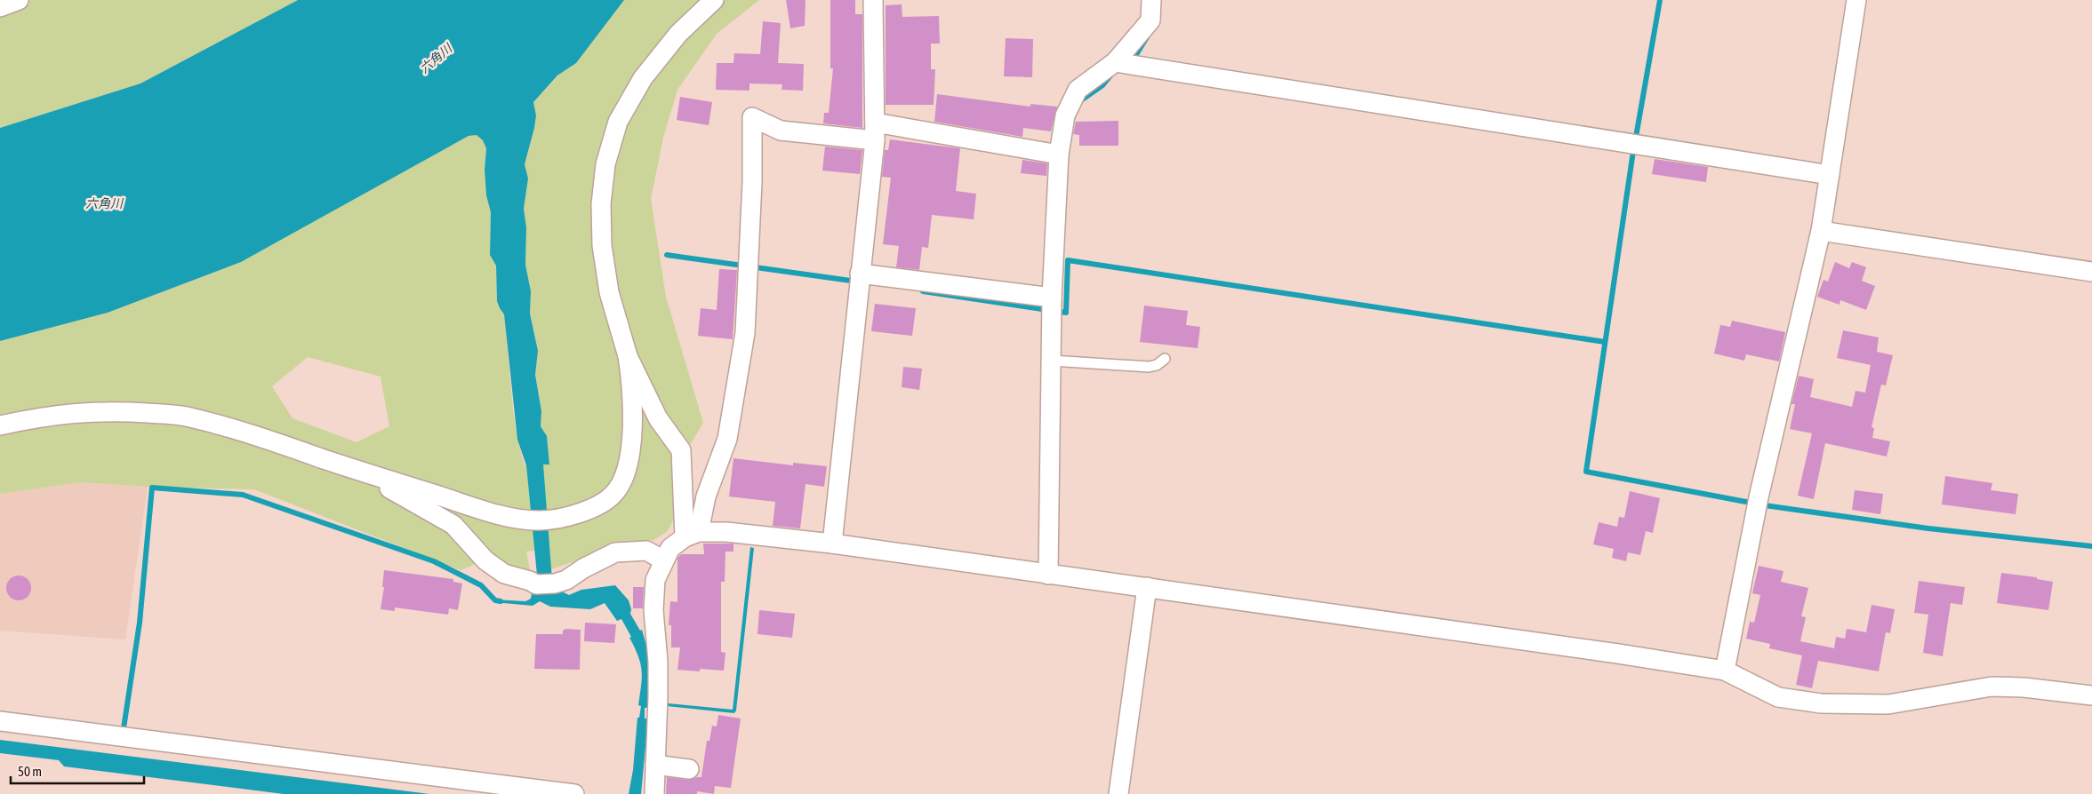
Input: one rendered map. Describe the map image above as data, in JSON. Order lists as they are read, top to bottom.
{
  "water": ["六角川"],
  "scale_bar": "50 m"
}
